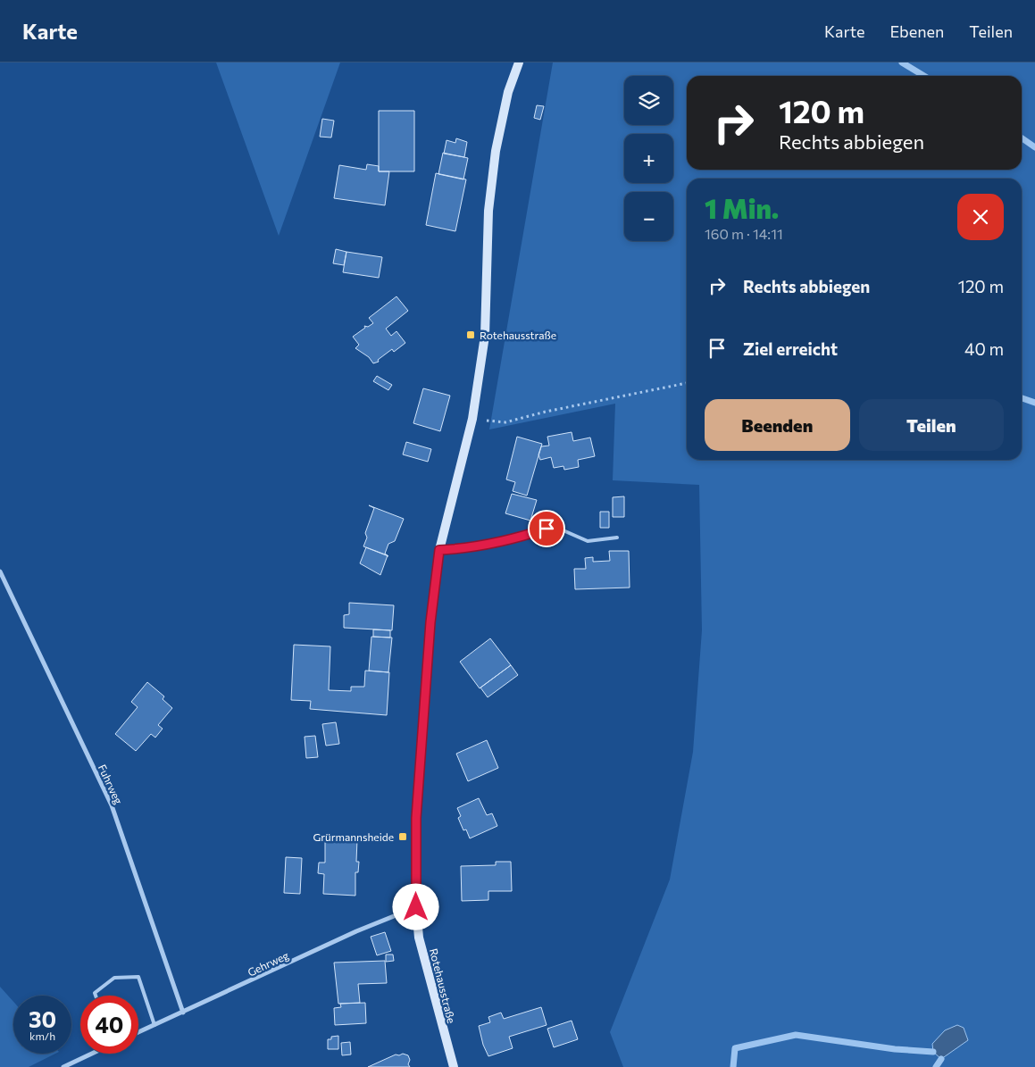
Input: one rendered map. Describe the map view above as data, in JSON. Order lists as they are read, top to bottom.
{
  "streets": {
    "street": ["Fuhrweg", "Gehrweg", "Rotehausstraße"]
  },
  "crossings": [
    ["Fuhrweg", "Gehrweg"],
    ["Gehrweg", "Rotehausstraße"]
  ],
  "places": {
    "transit": ["Rotehausstraße", "Grürmannsheide"]
  },
  "page": {
    "header": "Karte",
    "nav": ["Karte", "Ebenen", "Teilen"],
    "map_buttons": ["+", "−"],
    "turn": ["120 m", "Rechts abbiegen"],
    "heading": ["1 Min.", "160 m · 14:11"],
    "list": [
      {
        "name": "Rechts abbiegen",
        "value": "120 m"
      },
      {
        "name": "Ziel erreicht",
        "value": "40 m"
      }
    ],
    "buttons": ["Beenden", "Teilen"],
    "speed": "30 km/h",
    "limit": "40"
  }
}
